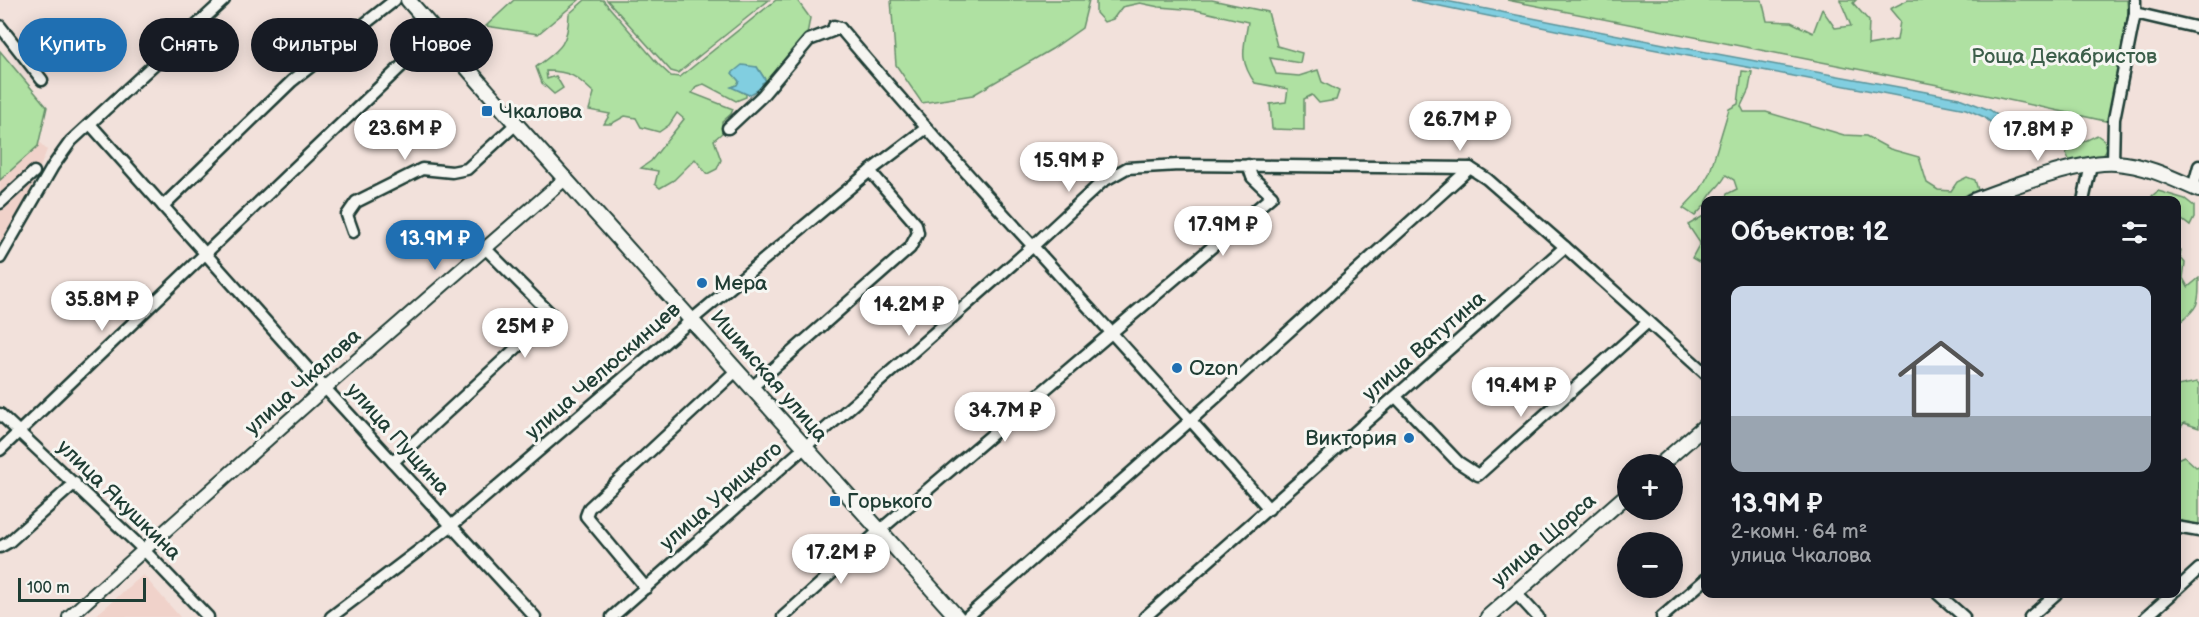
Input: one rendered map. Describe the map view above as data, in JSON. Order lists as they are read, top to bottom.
{
  "streets": {
    "main road": ["Ишимская улица", "улица Щорса"],
    "street": [
      "улица Ватутина",
      "улица Челюскинцев",
      "улица Чкалова",
      "улица Пущина",
      "улица Урицкого",
      "улица Якушкина"
    ]
  },
  "crossings": [
    ["улица Челюскинцев", "Ишимская улица"],
    ["улица Челюскинцев", "улица Пущина"],
    ["Ишимская улица", "улица Чкалова"],
    ["Ишимская улица", "улица Урицкого"],
    ["улица Чкалова", "улица Пущина"],
    ["улица Чкалова", "улица Якушкина"]
  ],
  "parks": ["Роща Декабристов"],
  "places": {
    "transit": ["Чкалова", "Горького"],
    "other": ["Мера", "Ozon", "Виктория"]
  },
  "scale_bar": "100 m",
  "page": {
    "chip": [
      "Купить",
      "Снять",
      "Фильтры",
      "Новое"
    ],
    "price": [
      "26.7M ₽",
      "23.6M ₽",
      "17.8M ₽",
      "15.9M ₽",
      "17.9M ₽",
      "13.9M ₽",
      "35.8M ₽",
      "14.2M ₽",
      "25M ₽",
      "19.4M ₽",
      "34.7M ₽",
      "17.2M ₽"
    ],
    "heading": "Объектов: 12",
    "list": [
      {
        "name": "13.9M ₽",
        "note": "2-комн. · 64 m² · улица Чкалова"
      }
    ],
    "map_buttons": ["+", "−"],
    "scale": "100 m"
  }
}
